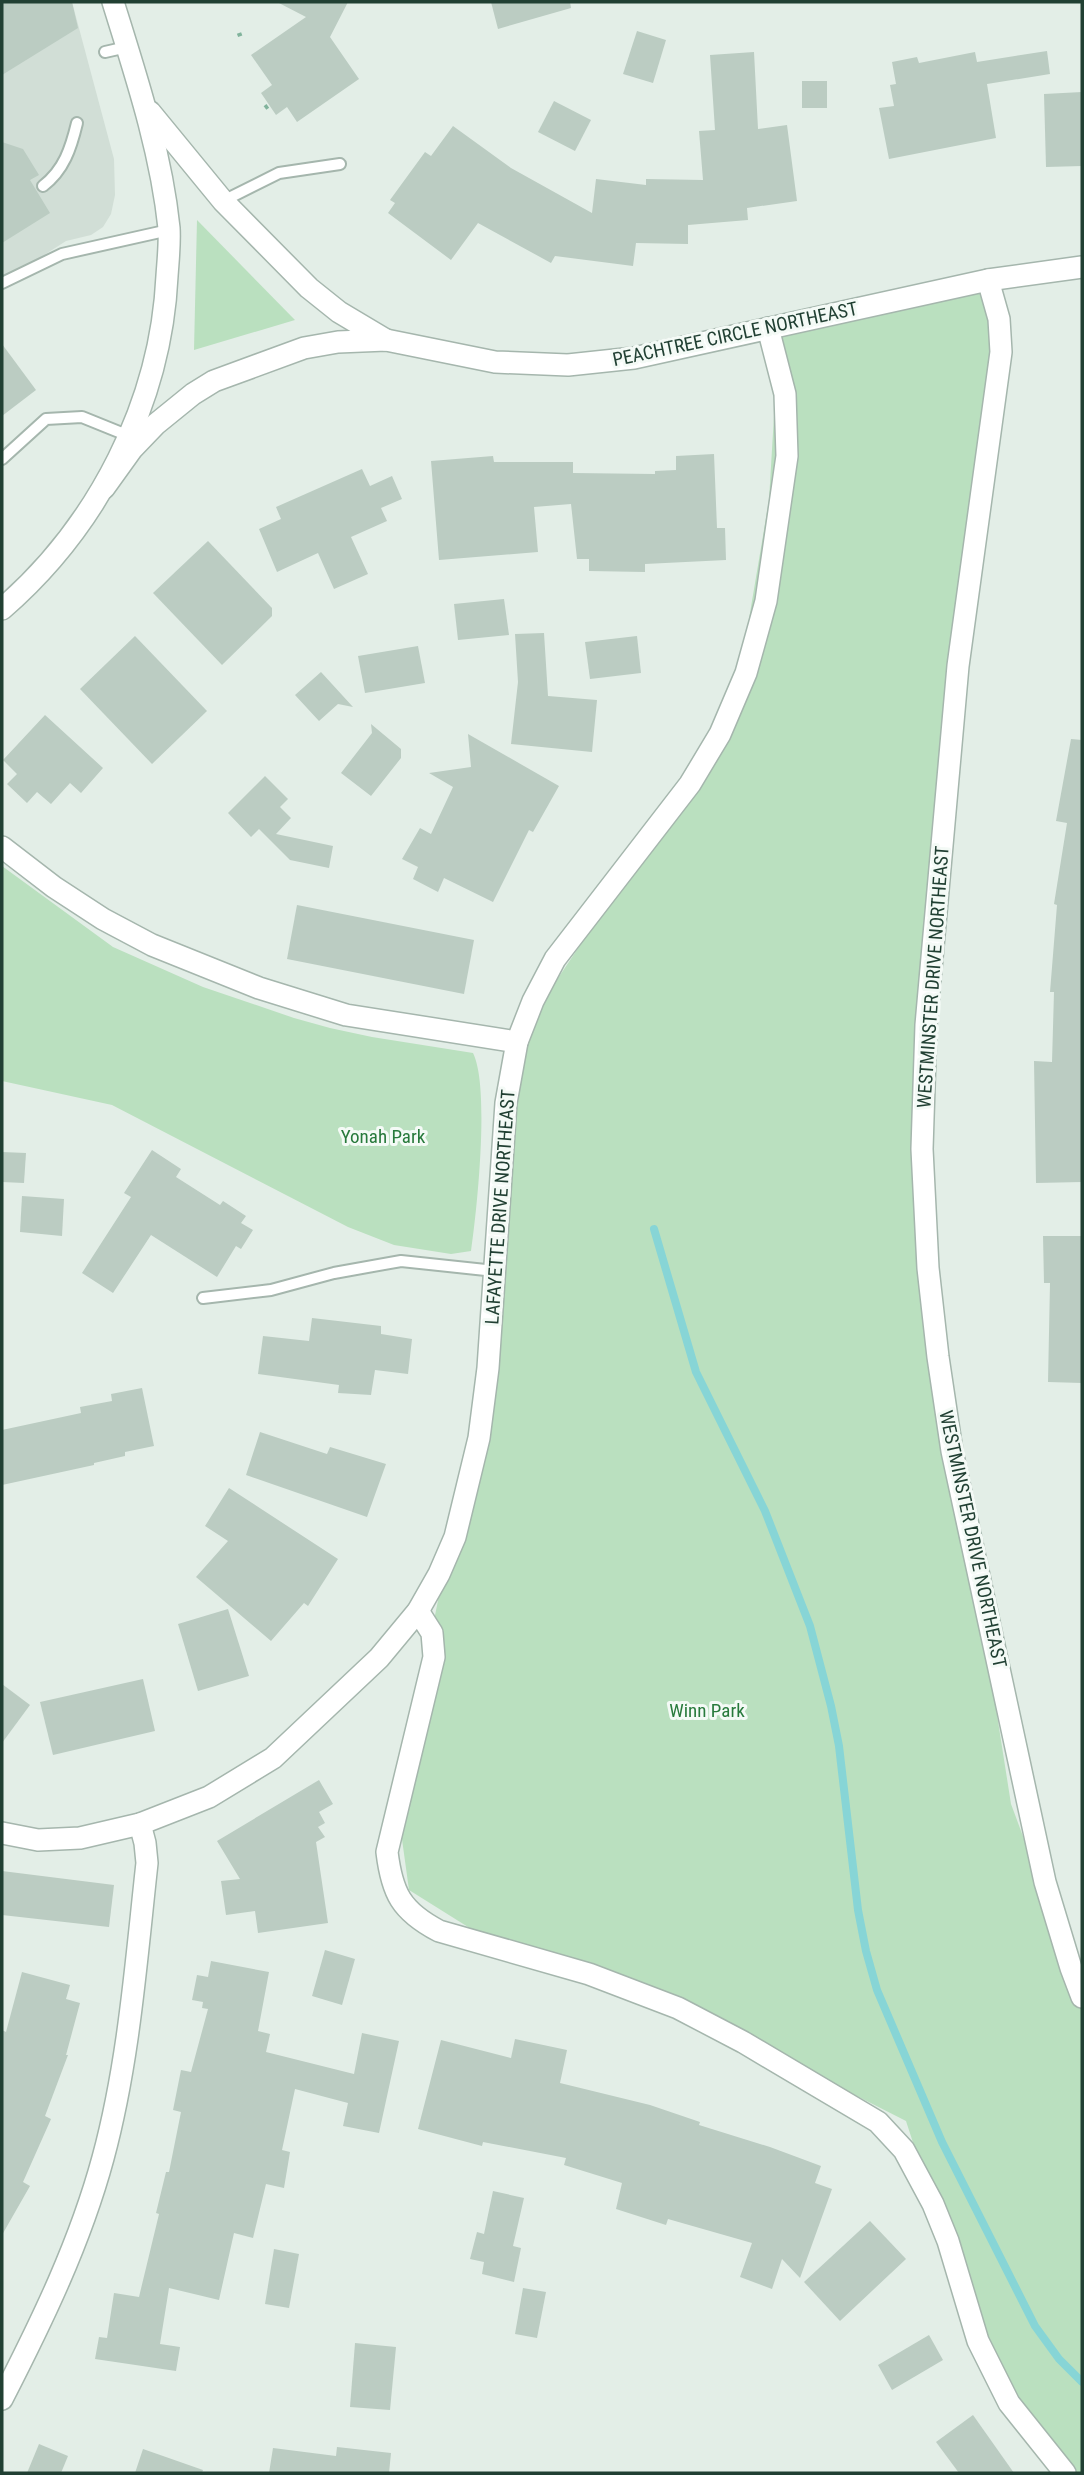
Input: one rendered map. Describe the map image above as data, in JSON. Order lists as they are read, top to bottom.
{
  "streets": {
    "street": ["PEACHTREE CIRCLE NORTHEAST", "WESTMINSTER DRIVE NORTHEAST", "LAFAYETTE DRIVE NORTHEAST"]
  },
  "crossings": [
    ["PEACHTREE CIRCLE NORTHEAST", "WESTMINSTER DRIVE NORTHEAST"],
    ["PEACHTREE CIRCLE NORTHEAST", "LAFAYETTE DRIVE NORTHEAST"]
  ],
  "parks": ["Yonah Park", "Winn Park"]
}
